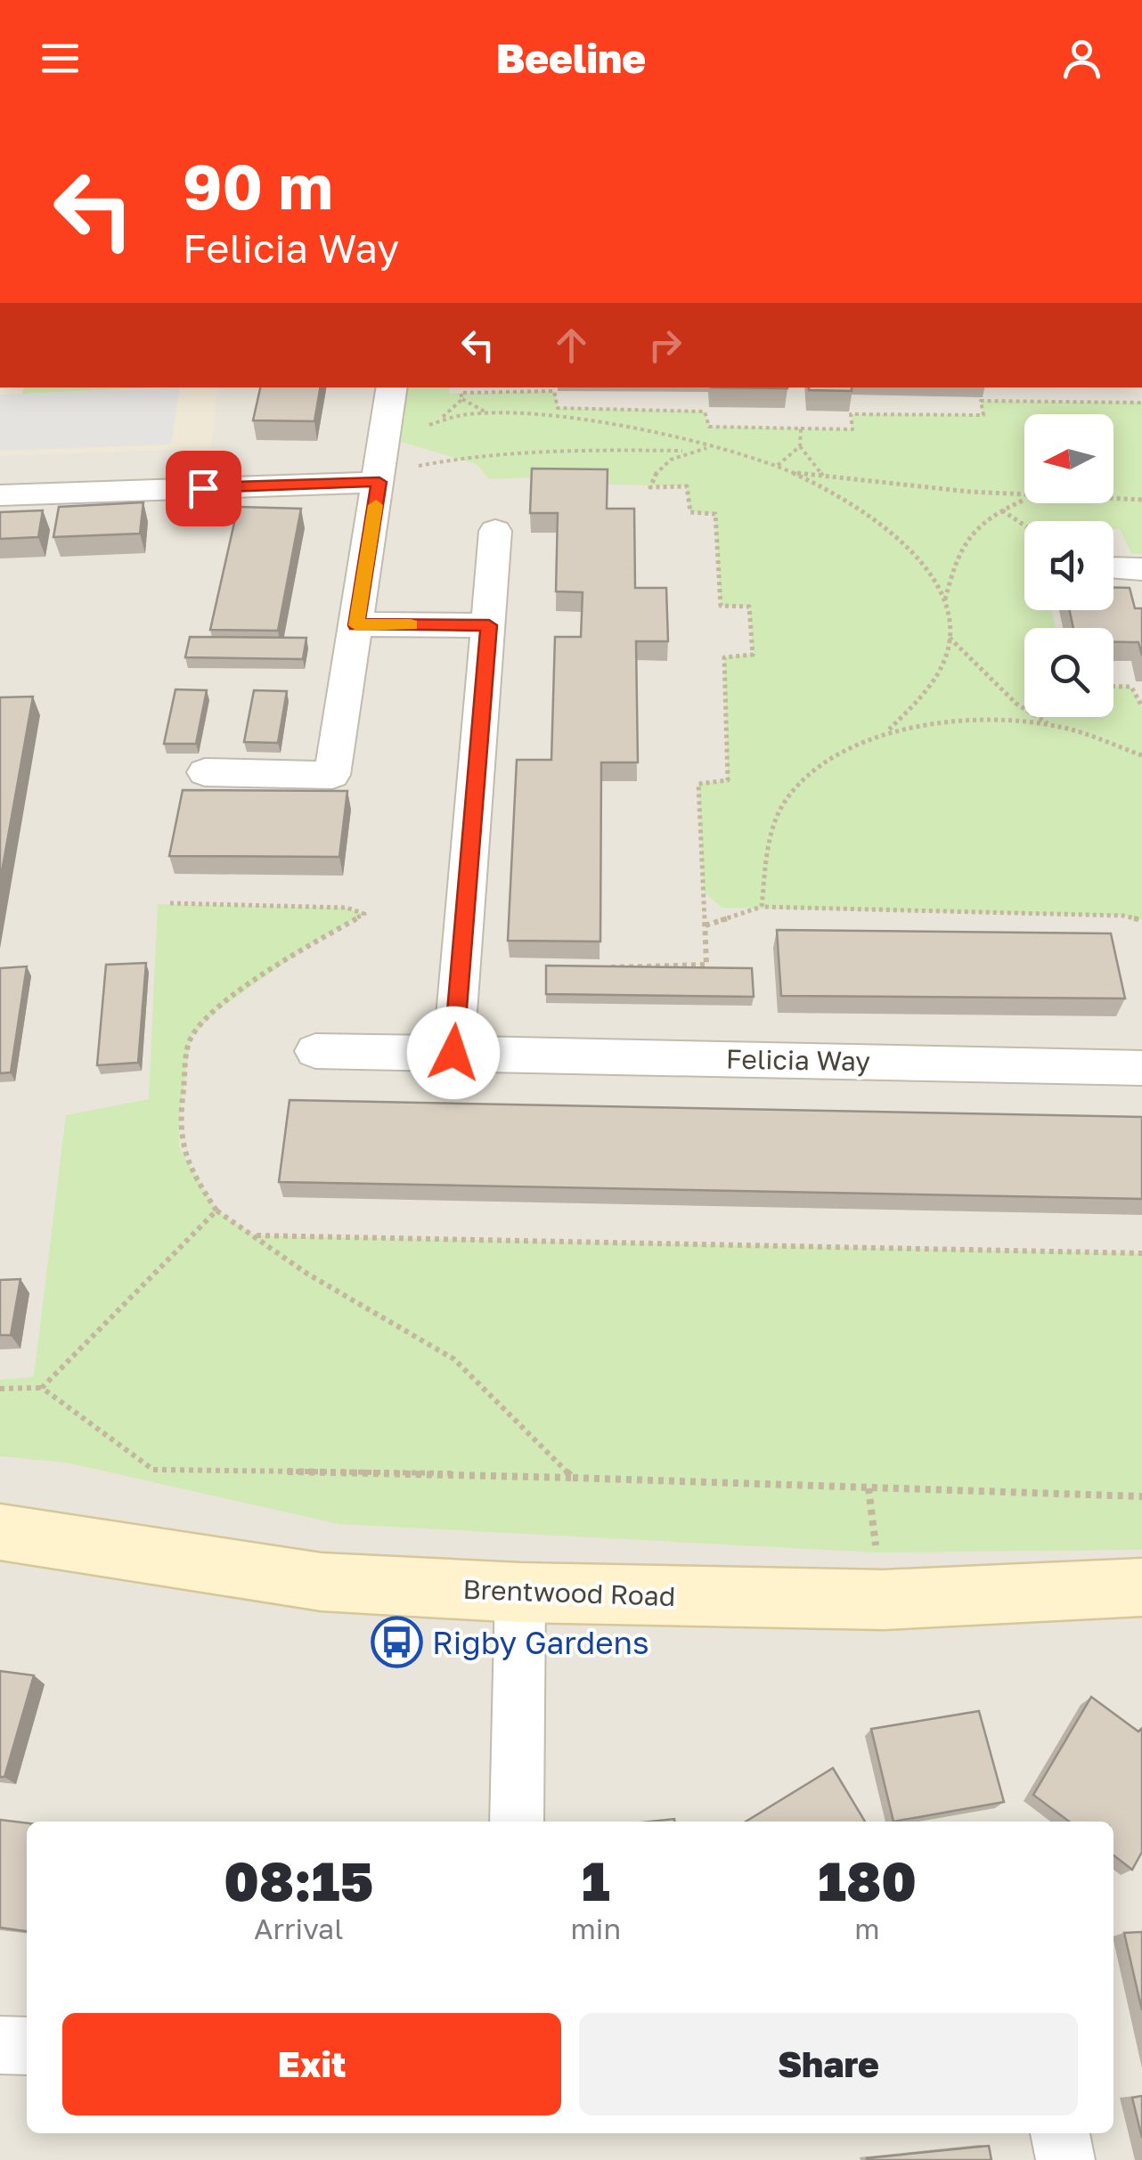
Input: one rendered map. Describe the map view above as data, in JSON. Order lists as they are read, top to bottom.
{
  "streets": {
    "street": ["Felicia Way", "Brentwood Road"]
  },
  "places": {
    "bus stop": ["Rigby Gardens"]
  },
  "north": "left",
  "page": {
    "header": "Beeline",
    "turn": ["90 m", "Felicia Way"],
    "eta": [
      "08:15",
      "Arrival",
      "1",
      "min",
      "180",
      "m"
    ],
    "buttons": ["Exit", "Share"]
  }
}
